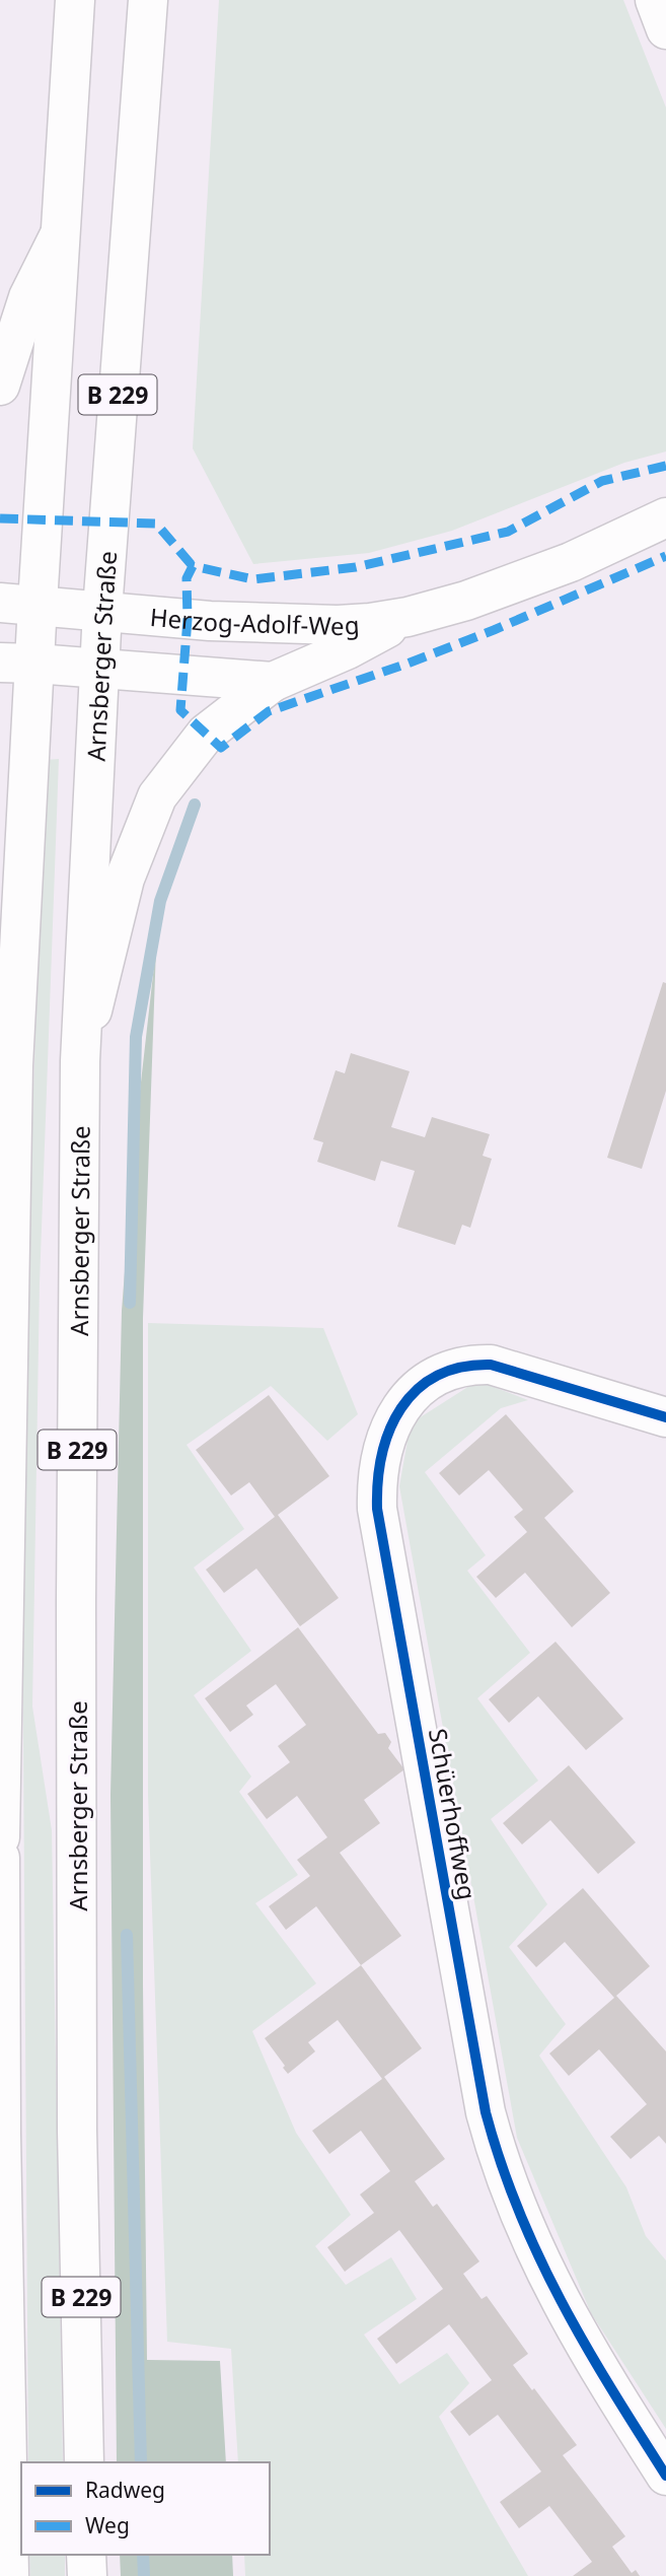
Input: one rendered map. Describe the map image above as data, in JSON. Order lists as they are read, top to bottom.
{
  "streets": {
    "main road": [
      "B 229",
      "Herzog-Adolf-Weg",
      "Arnsberger Straße",
      "Schüerhoffweg"
    ]
  },
  "crossings": [
    ["B 229", "Herzog-Adolf-Weg"],
    ["Herzog-Adolf-Weg", "Arnsberger Straße"]
  ],
  "legend": ["Radweg", "Weg"]
}
